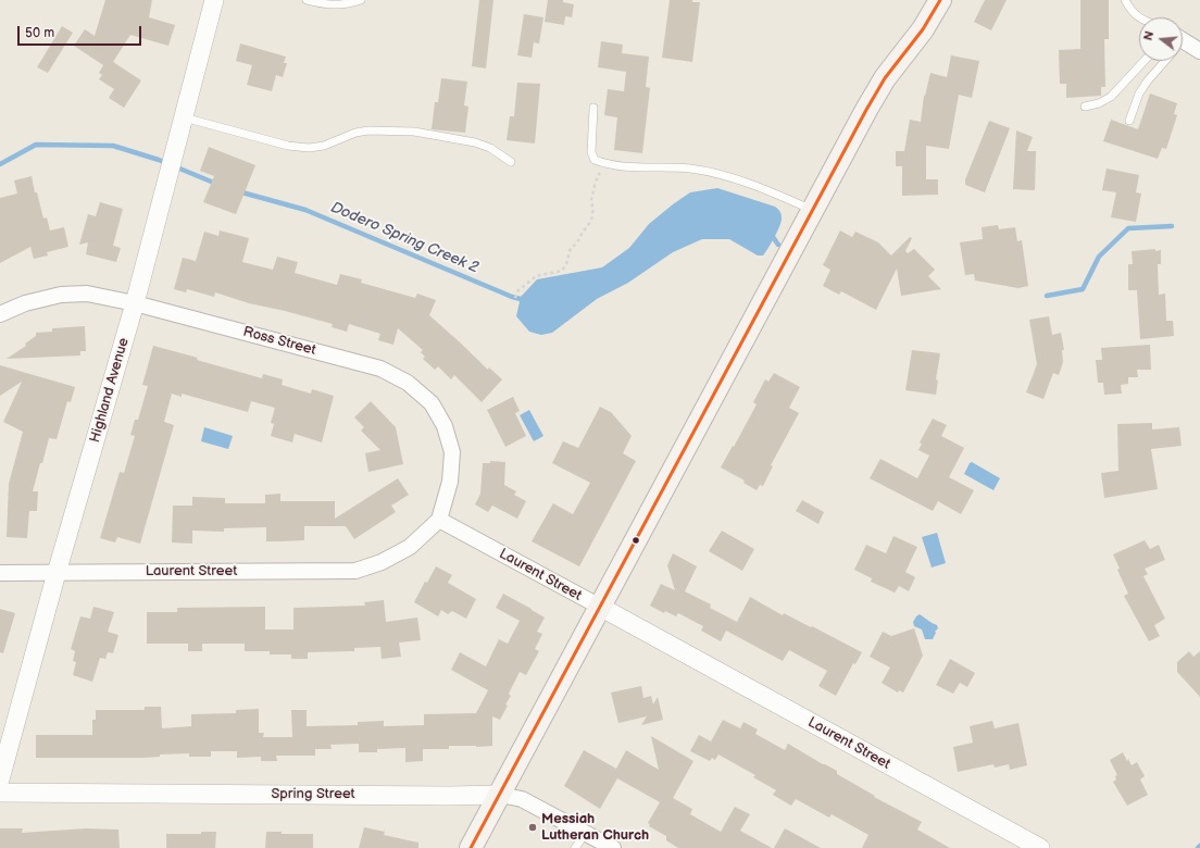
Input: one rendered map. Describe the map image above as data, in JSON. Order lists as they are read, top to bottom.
{
  "streets": {
    "street": [
      "Ross Street",
      "Highland Avenue",
      "Laurent Street",
      "Spring Street"
    ]
  },
  "crossings": [
    ["Ross Street", "Highland Avenue"],
    ["Ross Street", "Laurent Street"],
    ["Highland Avenue", "Laurent Street"]
  ],
  "water": ["Dodero Spring Creek 2"],
  "places": ["Messiah Lutheran Church"],
  "scale_bar": "50 m",
  "north": "left"
}
